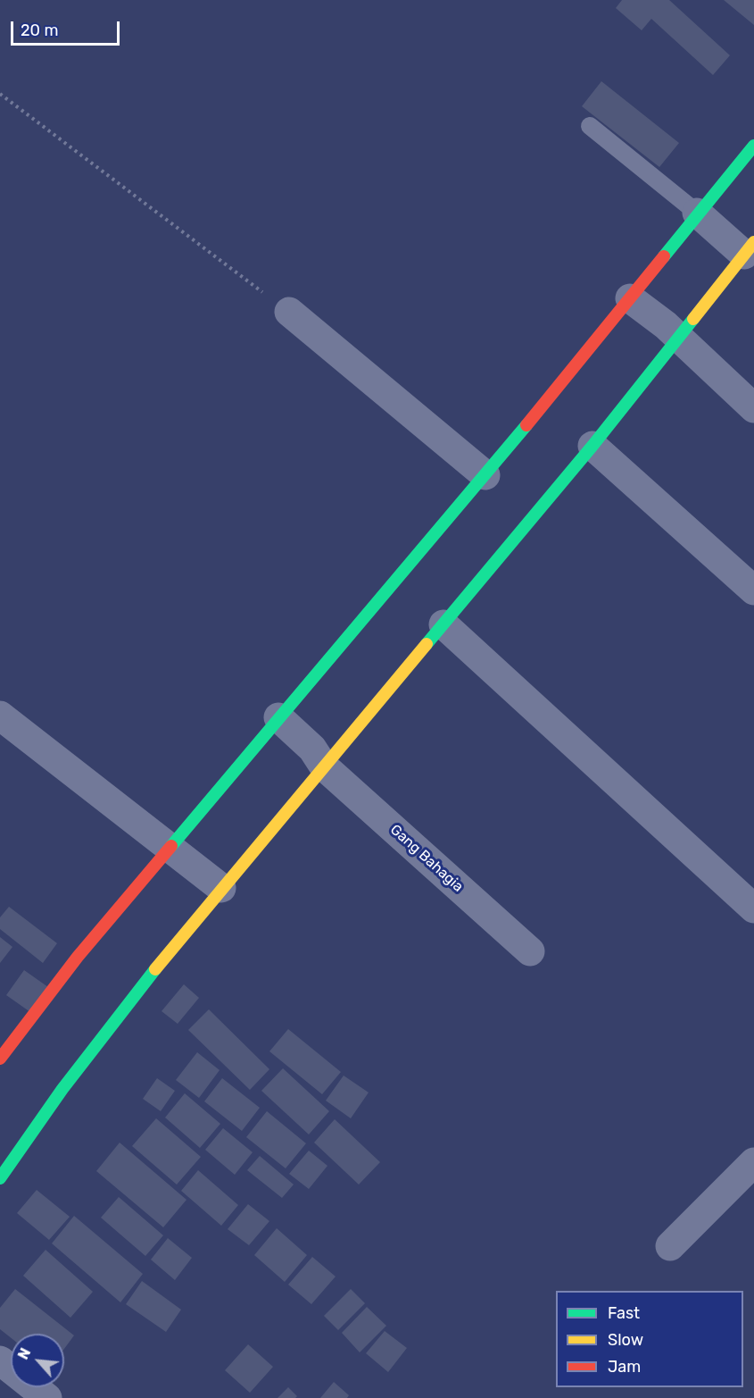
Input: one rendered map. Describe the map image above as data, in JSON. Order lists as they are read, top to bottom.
{
  "streets": {
    "street": ["Gang Bahagia"]
  },
  "legend": ["Fast", "Slow", "Jam"],
  "scale_bar": "20 m",
  "north": "top left"
}
